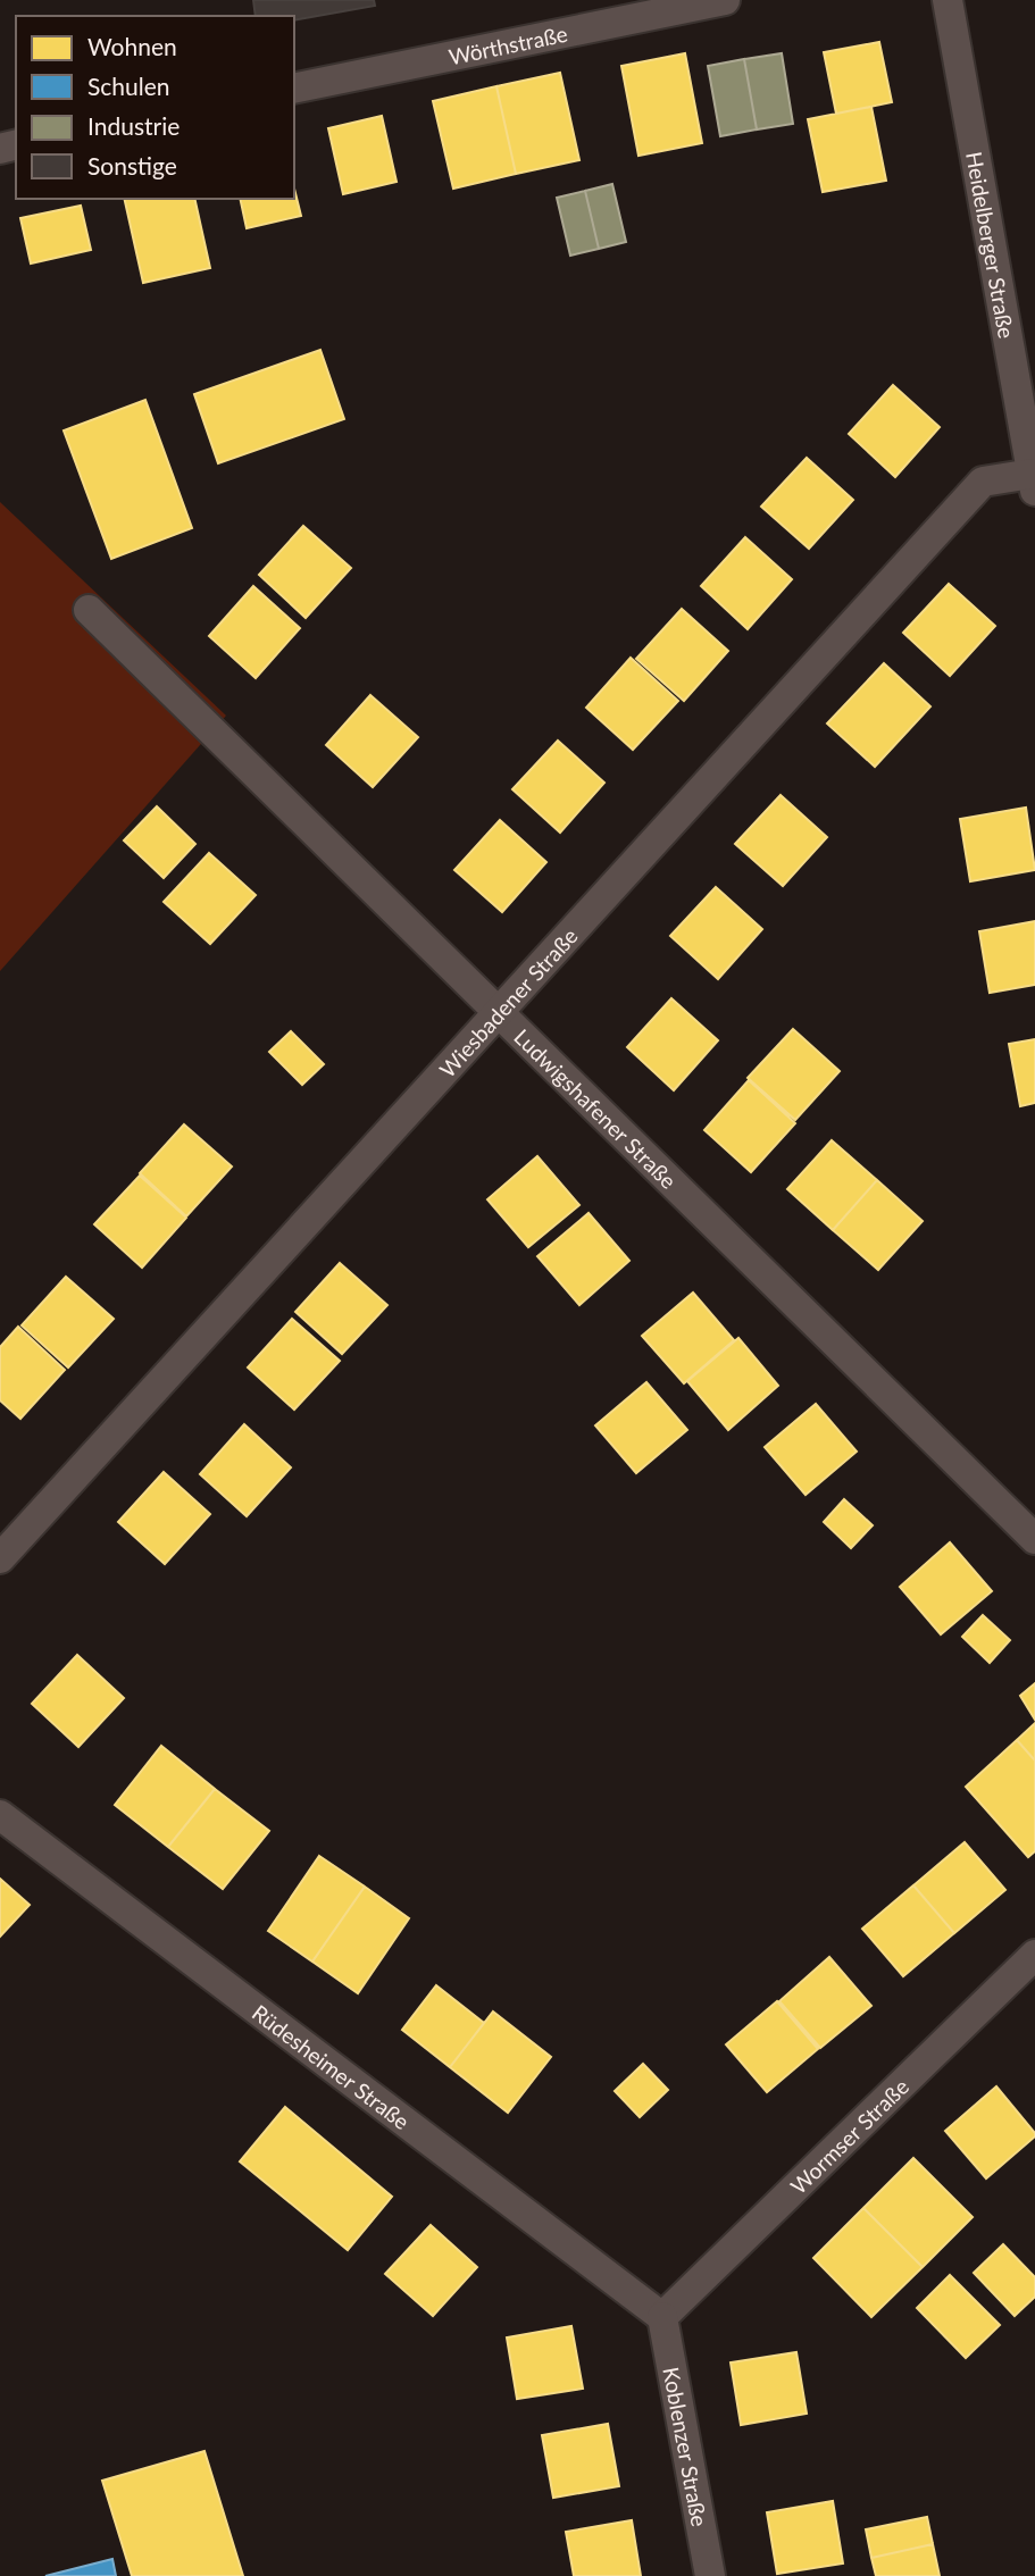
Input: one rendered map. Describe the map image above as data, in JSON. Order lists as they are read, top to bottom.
{
  "streets": {
    "street": [
      "Wörthstraße",
      "Heidelberger Straße",
      "Wiesbadener Straße",
      "Ludwigshafener Straße",
      "Rüdesheimer Straße",
      "Wormser Straße",
      "Koblenzer Straße"
    ]
  },
  "crossings": [
    ["Heidelberger Straße", "Wiesbadener Straße"],
    ["Wiesbadener Straße", "Ludwigshafener Straße"],
    ["Rüdesheimer Straße", "Wormser Straße"],
    ["Rüdesheimer Straße", "Koblenzer Straße"],
    ["Wormser Straße", "Koblenzer Straße"]
  ],
  "legend": [
    "Wohnen",
    "Schulen",
    "Industrie",
    "Sonstige"
  ]
}
